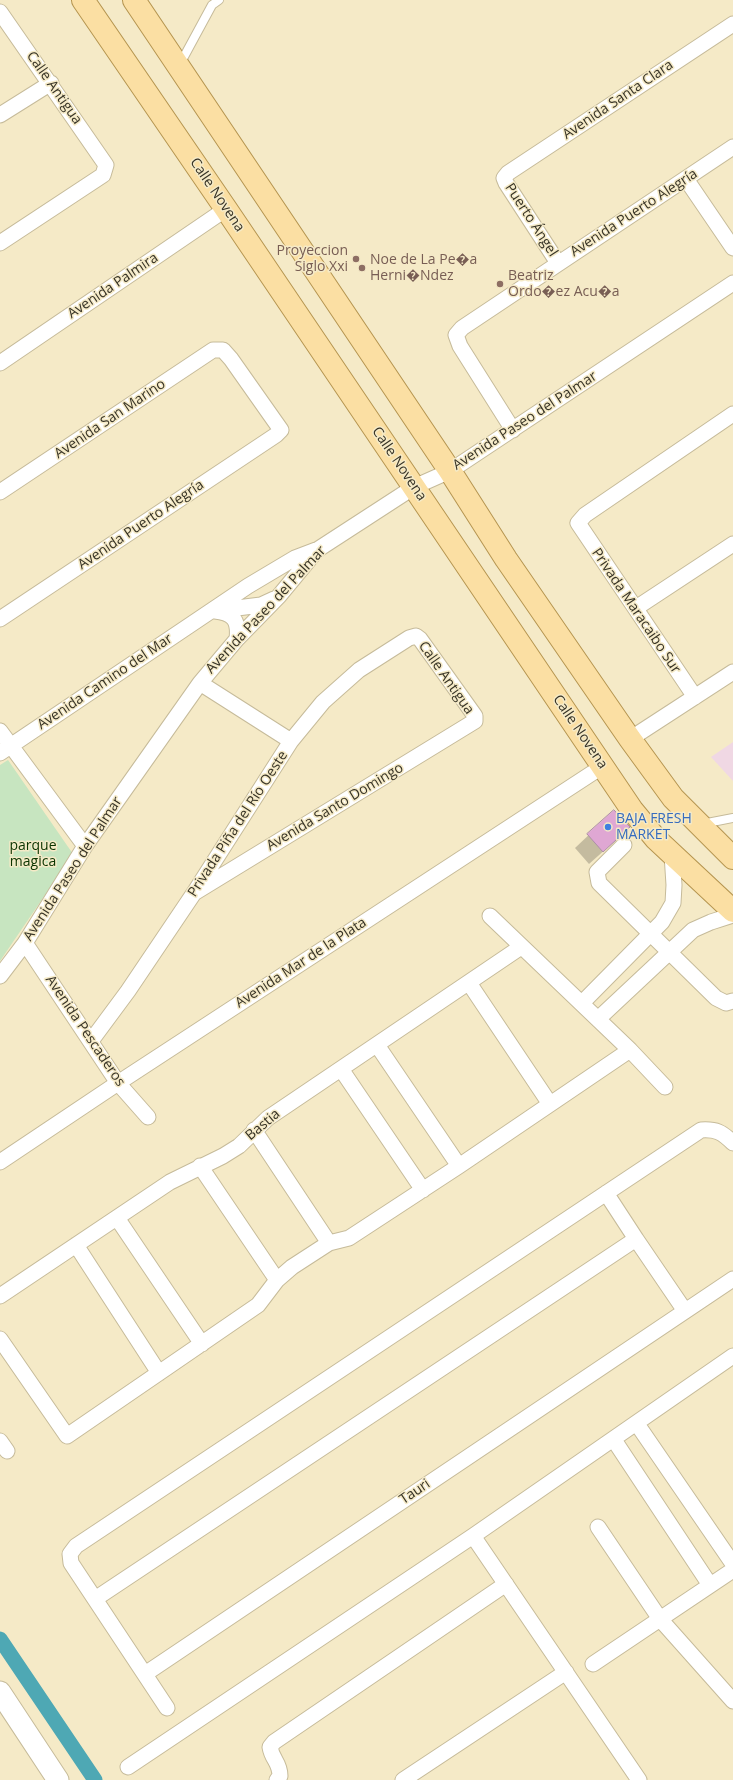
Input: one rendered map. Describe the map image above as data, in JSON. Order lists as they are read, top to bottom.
{
  "streets": {
    "main road": ["Calle Novena"],
    "street": [
      "Calle Antigua",
      "Avenida Santa Clara",
      "Avenida Puerto Alegría",
      "Puerto Ángel",
      "Avenida Palmira",
      "Avenida San Marino",
      "Avenida Paseo del Palmar",
      "Privada Maracaibo Sur",
      "Avenida Camino del Mar",
      "Avenida Santo Domingo",
      "Privada Piña del Río Oeste",
      "Avenida Mar de la Plata",
      "Avenida Pescaderos",
      "Bastia",
      "Tauri"
    ]
  },
  "crossings": [
    ["Calle Antigua", "Avenida Santo Domingo"],
    ["Calle Antigua", "Privada Piña del Río Oeste"],
    ["Avenida Santa Clara", "Puerto Ángel"],
    ["Calle Novena", "Avenida Palmira"],
    ["Calle Novena", "Avenida Paseo del Palmar"],
    ["Calle Novena", "Avenida Mar de la Plata"],
    ["Avenida Puerto Alegría", "Puerto Ángel"],
    ["Avenida Puerto Alegría", "Avenida San Marino"],
    ["Avenida Puerto Alegría", "Avenida Paseo del Palmar"],
    ["Avenida Paseo del Palmar", "Avenida Camino del Mar"],
    ["Avenida Paseo del Palmar", "Avenida Pescaderos"],
    ["Avenida Santo Domingo", "Privada Piña del Río Oeste"],
    ["Privada Piña del Río Oeste", "Avenida Pescaderos"],
    ["Avenida Mar de la Plata", "Avenida Pescaderos"]
  ],
  "parks": ["parque magica"],
  "places": [
    "Proyeccion Siglo Xxi",
    "Noe de La Pe�a Herni�Ndez",
    "Beatriz Ordo�ez Acu�a",
    "BAJA FRESH MARKET"
  ]
}
